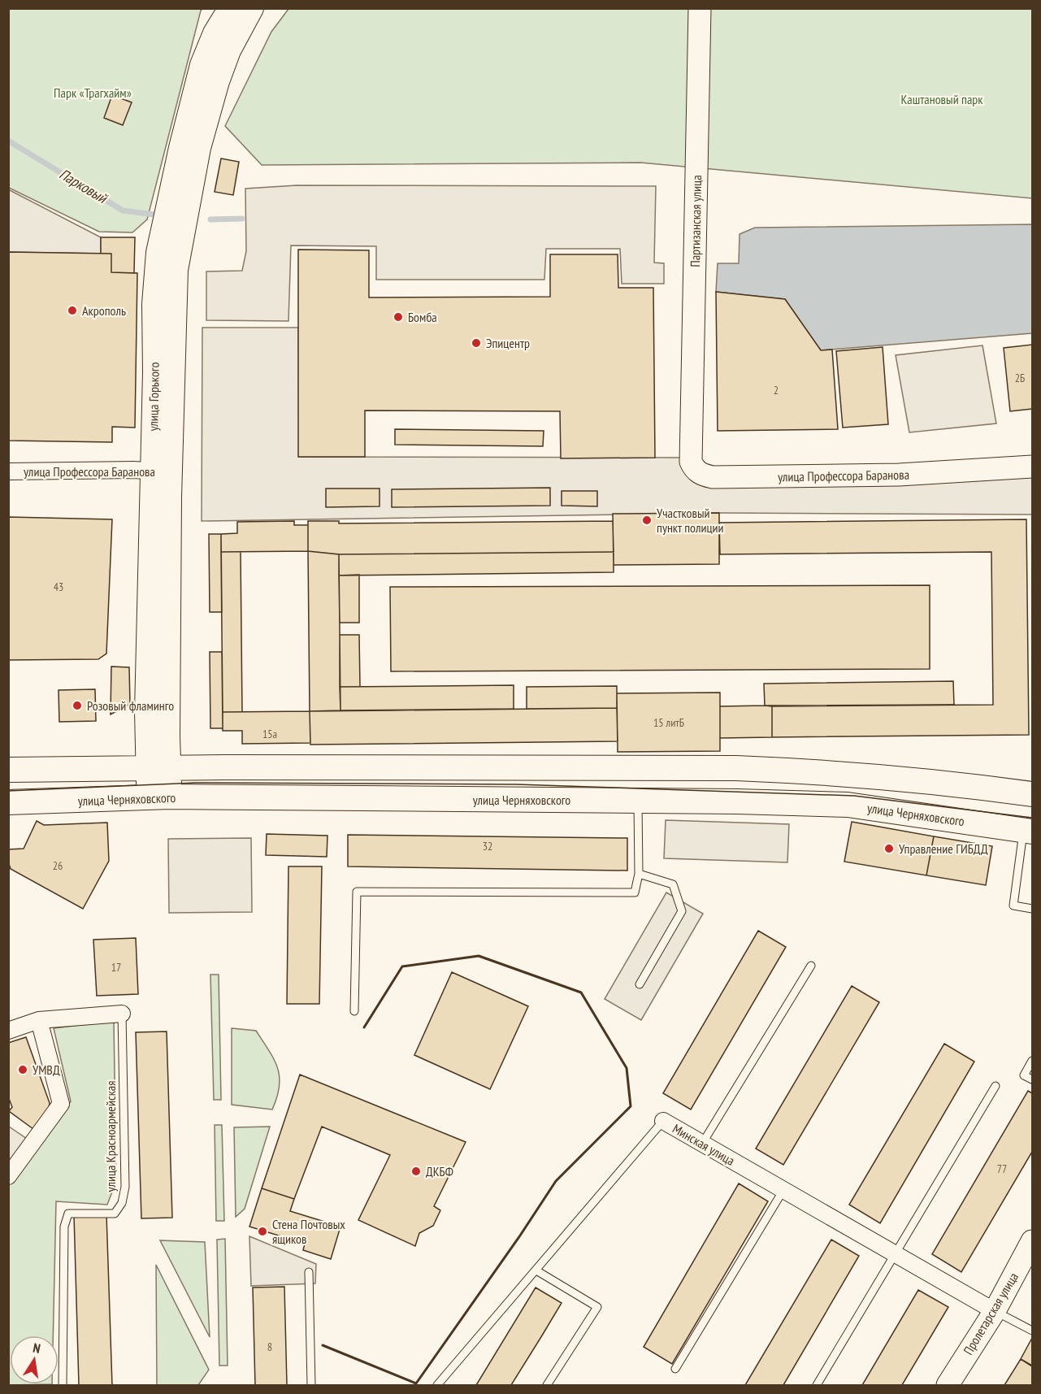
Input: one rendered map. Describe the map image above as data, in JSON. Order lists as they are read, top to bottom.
{
  "streets": {
    "main road": ["улица Горького", "улица Черняховского"],
    "street": [
      "Партизанская улица",
      "улица Профессора Баранова",
      "Минская улица",
      "Пролетарская улица"
    ],
    "lane": ["улица Красноармейская"]
  },
  "crossings": [
    ["Партизанская улица", "улица Профессора Баранова"],
    ["улица Горького", "улица Профессора Баранова"],
    ["улица Горького", "улица Черняховского"],
    ["Минская улица", "Пролетарская улица"]
  ],
  "water": ["Парковый"],
  "parks": ["Парк «Трагхайм»", "Каштановый парк"],
  "places": [
    "Акрополь",
    "Бомба",
    "Эпицентр",
    "Участковый пункт полиции",
    "Розовый фламинго",
    "Управление ГИБДД",
    "УМВД",
    "ДКБФ",
    "Стена Почтовых ящиков"
  ],
  "house_numbers": [
    "2Б",
    "2",
    "43",
    "15 литБ",
    "15a",
    "32",
    "26",
    "17",
    "77",
    "8"
  ],
  "north": "top"
}
